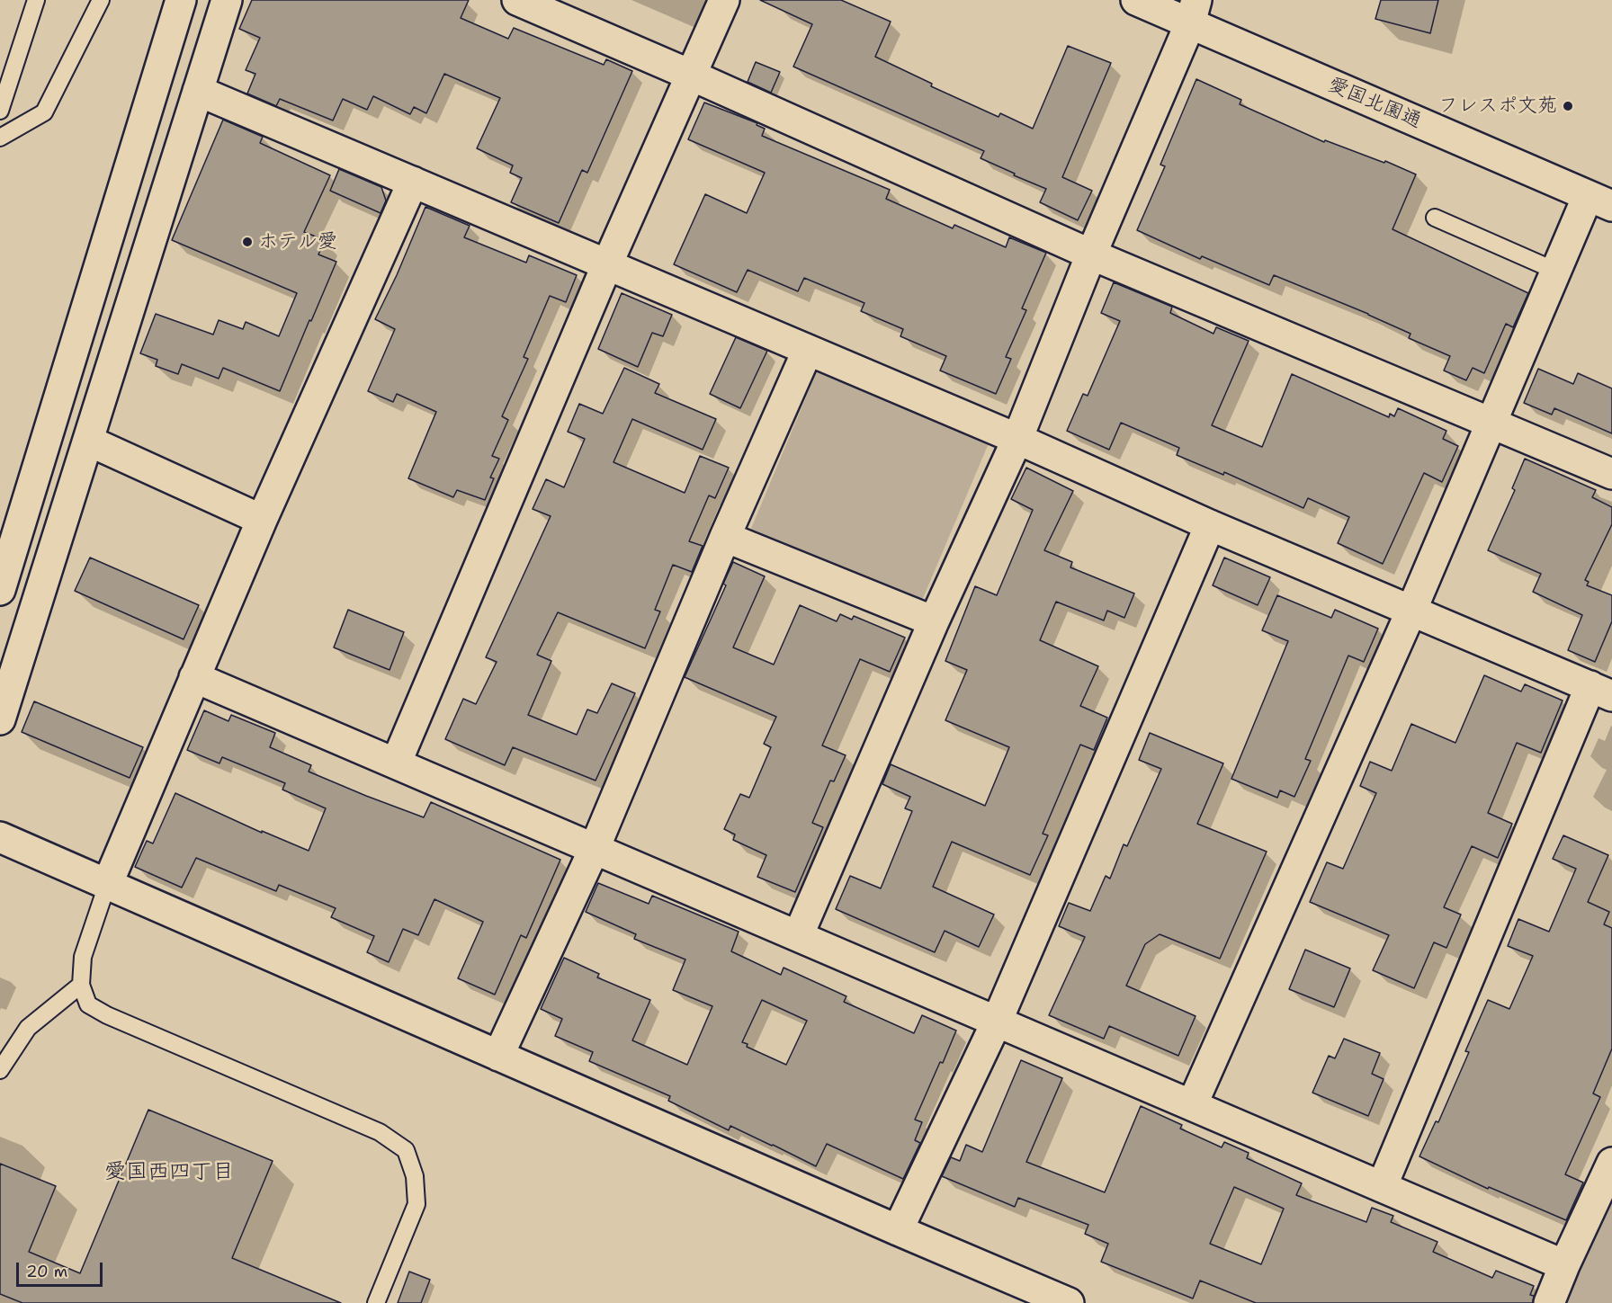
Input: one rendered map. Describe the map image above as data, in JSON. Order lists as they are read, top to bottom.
{
  "streets": {
    "street": ["愛国北園通"]
  },
  "districts": ["愛国西四丁目"],
  "places": ["フレスポ文苑", "ホテル愛"],
  "scale_bar": "20 m"
}
